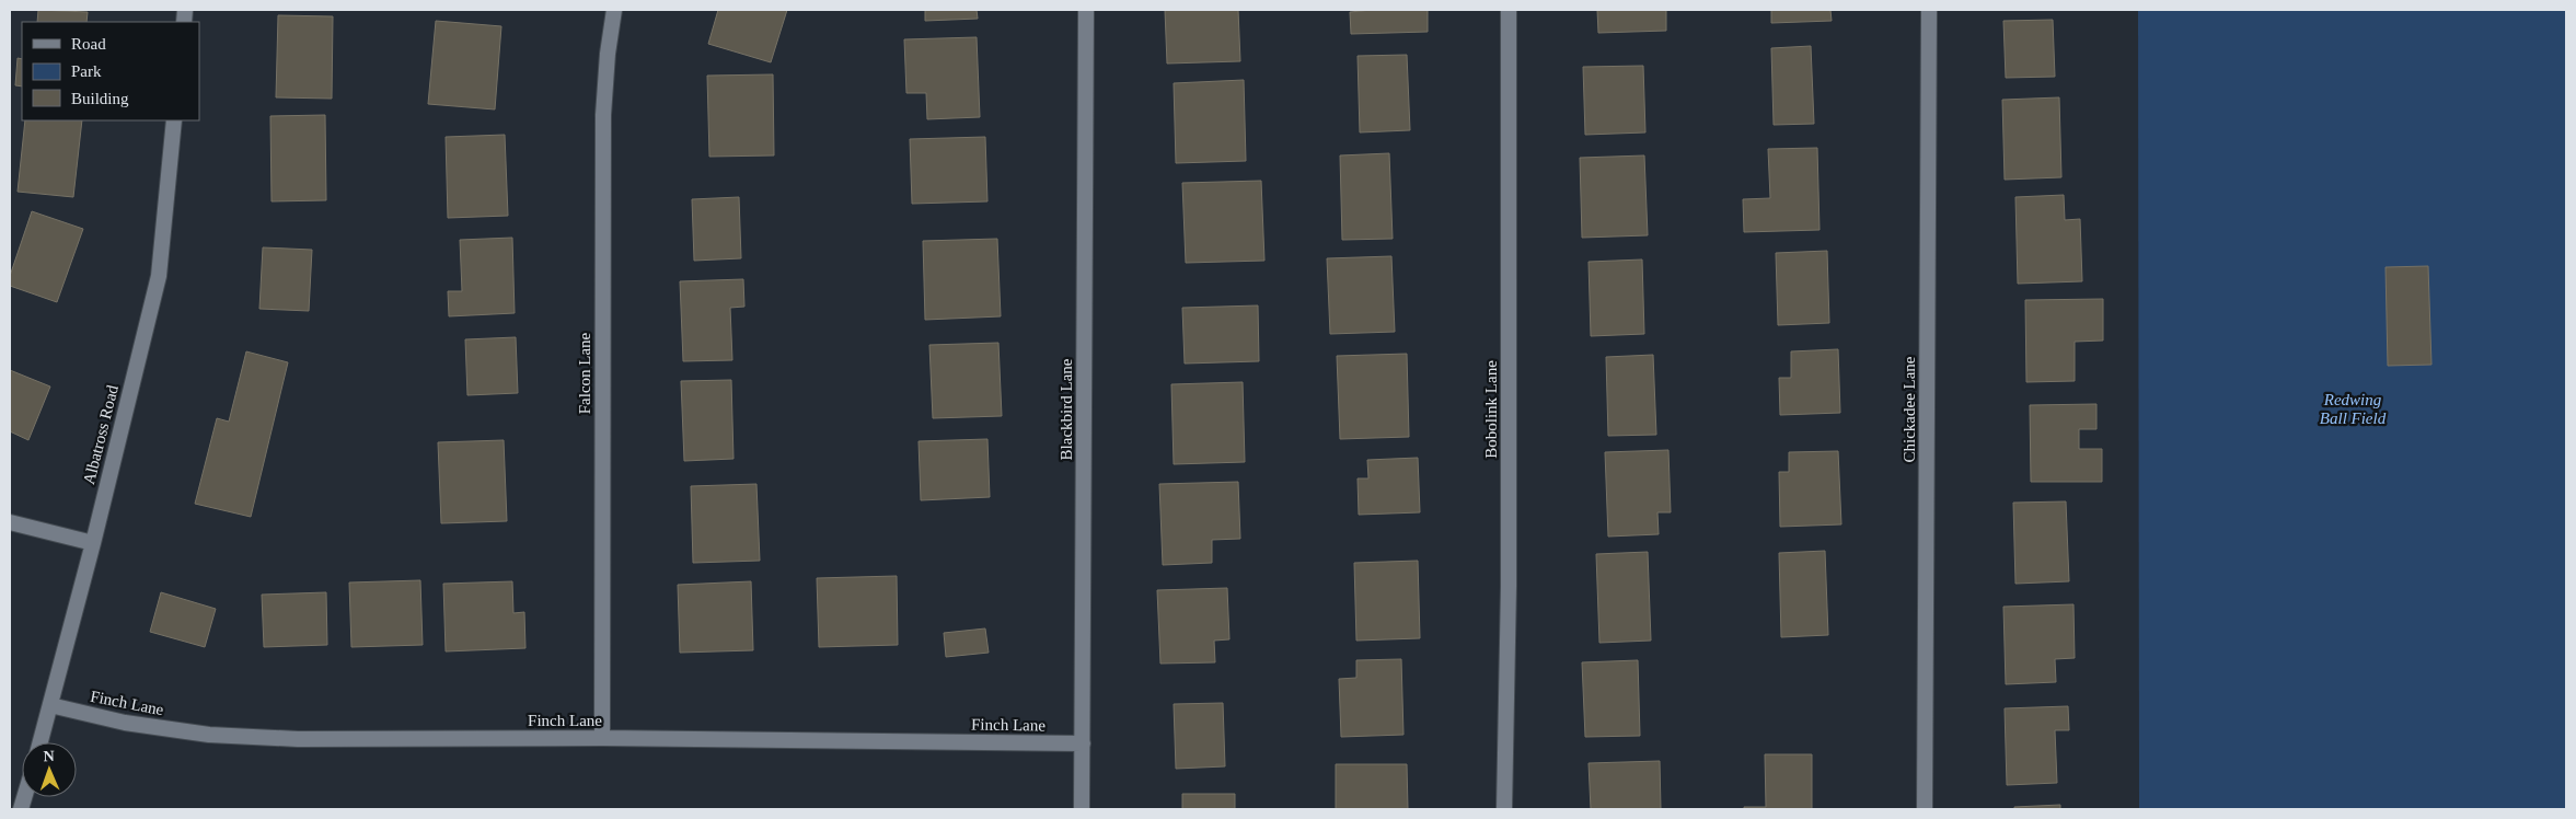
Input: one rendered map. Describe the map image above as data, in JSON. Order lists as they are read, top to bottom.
{
  "streets": {
    "street": [
      "Falcon Lane",
      "Blackbird Lane",
      "Bobolink Lane",
      "Chickadee Lane",
      "Albatross Road",
      "Finch Lane"
    ]
  },
  "crossings": [
    ["Falcon Lane", "Finch Lane"],
    ["Blackbird Lane", "Finch Lane"],
    ["Albatross Road", "Finch Lane"]
  ],
  "parks": ["Redwing Ball Field"],
  "legend": ["Road", "Park", "Building"],
  "north": "top"
}
